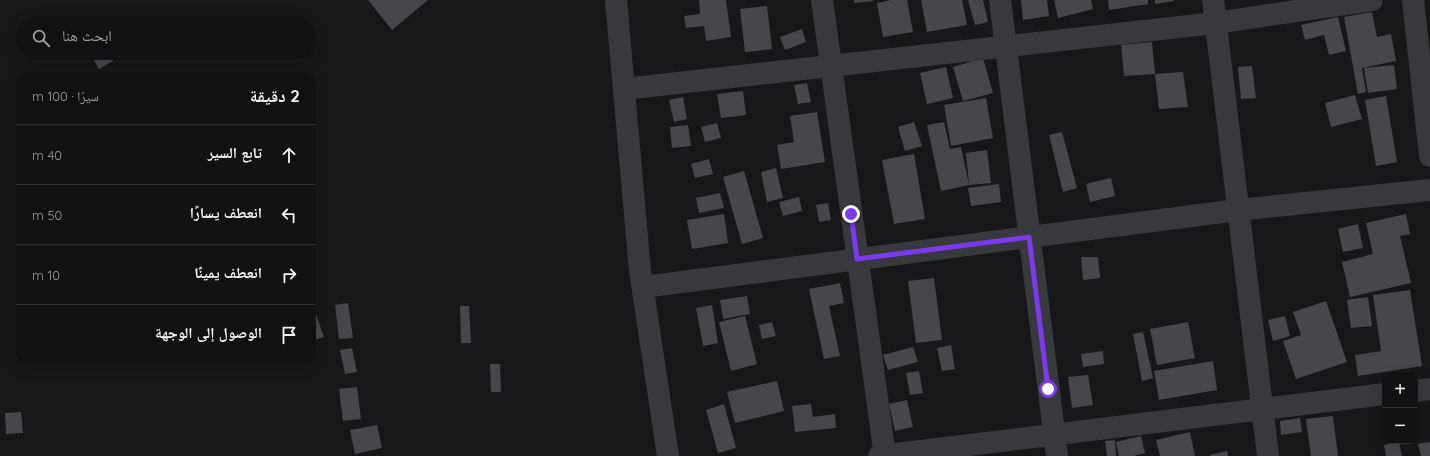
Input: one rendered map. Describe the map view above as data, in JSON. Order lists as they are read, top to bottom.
{
  "page": {
    "search": "ابحث هنا",
    "heading": ["2 دقيقة", "سيرًا · 100 m"],
    "list": [
      ["تابع السير", "40 m"],
      ["انعطف يسارًا", "50 m"],
      ["انعطف يمينًا", "10 m"],
      "الوصول إلى الوجهة"
    ],
    "map_buttons": ["+", "−"]
  }
}
